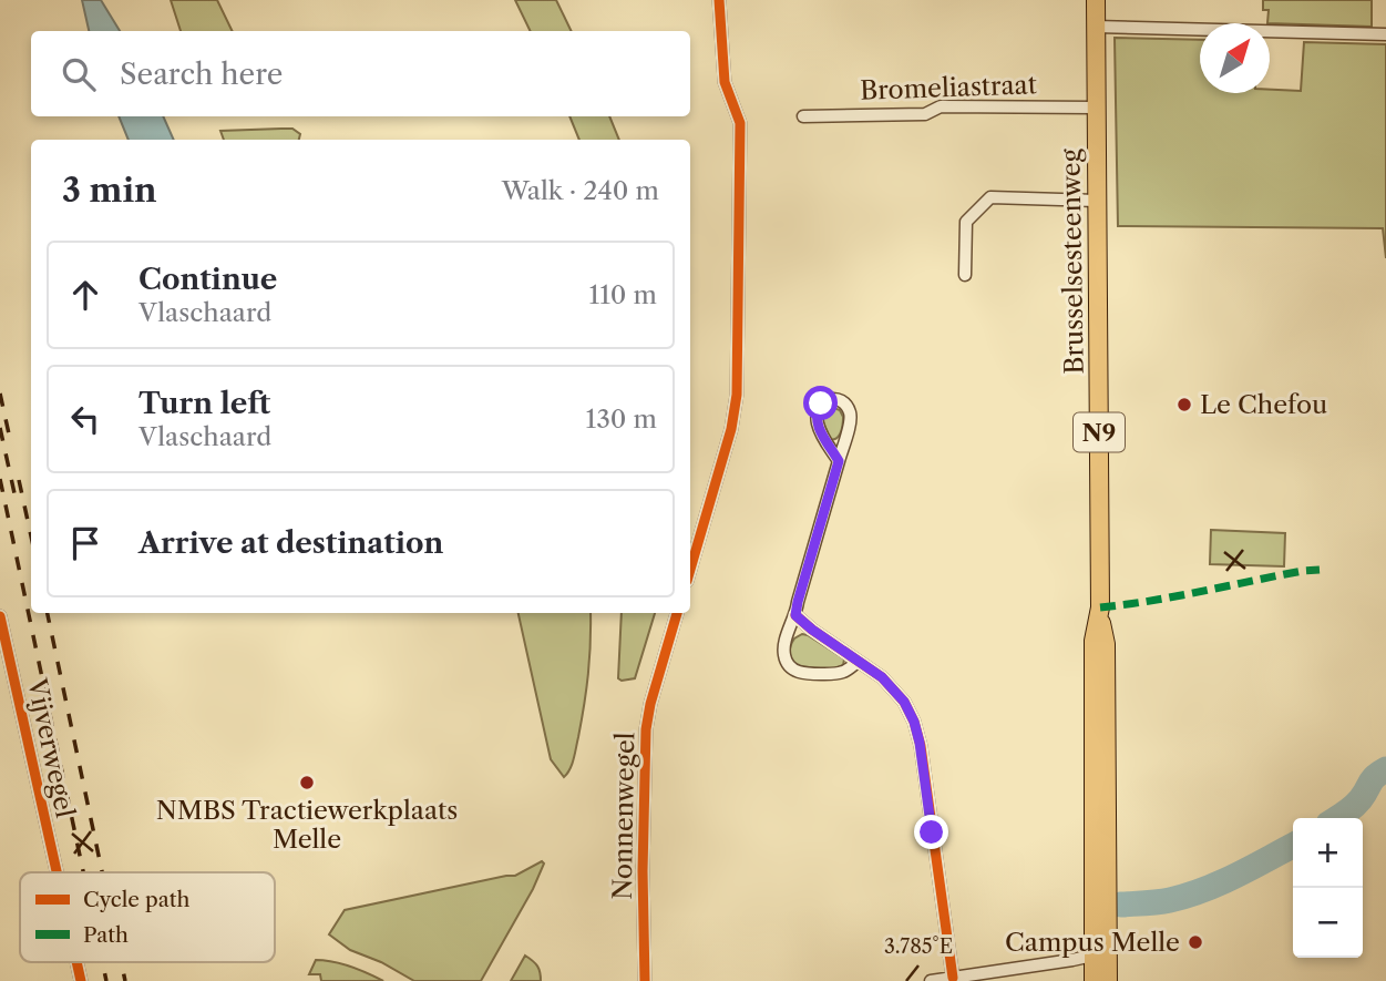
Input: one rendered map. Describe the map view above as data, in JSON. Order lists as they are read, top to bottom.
{
  "streets": {
    "main road": ["Brusselsesteenweg", "N9"],
    "street": ["Bromeliastraat", "Vijverwegel", "Nonnenwegel"]
  },
  "crossings": [
    ["Bromeliastraat", "Brusselsesteenweg"]
  ],
  "places": ["Le Chefou", "NMBS Tractiewerkplaats Melle", "Campus Melle"],
  "legend": ["Cycle path", "Path"],
  "north": "top right",
  "page": {
    "search": "Search here",
    "heading": ["3 min", "Walk · 240 m"],
    "list": [
      ["Continue", "Vlaschaard", "110 m"],
      ["Turn left", "Vlaschaard", "130 m"],
      "Arrive at destination"
    ],
    "map_buttons": ["+", "−"]
  },
  "coordinates": ["3.785°E"]
}
